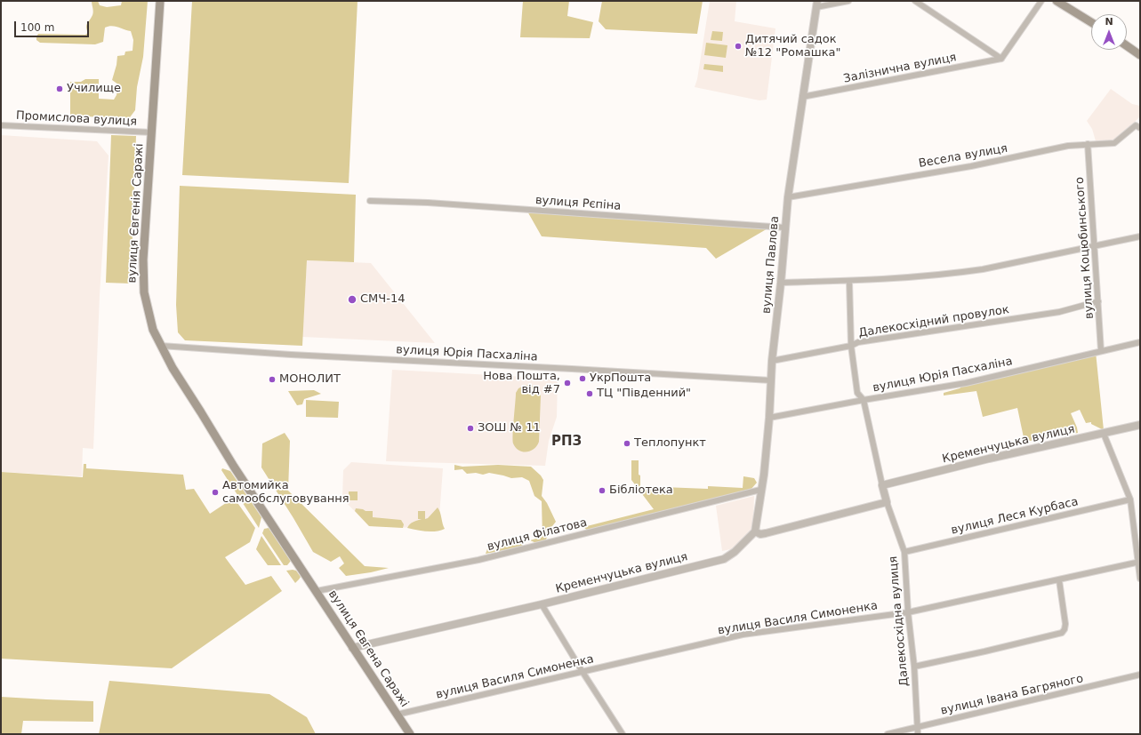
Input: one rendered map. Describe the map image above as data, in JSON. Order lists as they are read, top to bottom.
{
  "streets": {
    "main road": ["вулиця Євгенія Саражі", "вулиця Євгена Саражі"],
    "street": [
      "Залізнична вулиця",
      "Промислова вулиця",
      "Весела вулиця",
      "вулиця Рєпіна",
      "вулиця Коцюбинського",
      "вулиця Павлова",
      "Далекосхідний провулок",
      "вулиця Юрія Пасхаліна",
      "Кременчуцька вулиця",
      "вулиця Леся Курбаса",
      "вулиця Філатова",
      "вулиця Василя Симоненка",
      "Далекосхідна вулиця",
      "вулиця Івана Багряного"
    ]
  },
  "crossings": [
    ["Залізнична вулиця", "вулиця Павлова"],
    ["Промислова вулиця", "вулиця Євгенія Саражі"],
    ["Весела вулиця", "вулиця Коцюбинського"],
    ["Весела вулиця", "вулиця Павлова"],
    ["вулиця Рєпіна", "вулиця Павлова"],
    ["вулиця Євгенія Саражі", "вулиця Юрія Пасхаліна"],
    ["вулиця Євгенія Саражі", "вулиця Євгена Саражі"],
    ["вулиця Коцюбинського", "Далекосхідний провулок"],
    ["вулиця Коцюбинського", "вулиця Юрія Пасхаліна"],
    ["вулиця Павлова", "Далекосхідний провулок"],
    ["вулиця Павлова", "вулиця Юрія Пасхаліна"],
    ["вулиця Павлова", "Кременчуцька вулиця"],
    ["вулиця Павлова", "вулиця Філатова"],
    ["Далекосхідний провулок", "Далекосхідна вулиця"],
    ["вулиця Юрія Пасхаліна", "Далекосхідна вулиця"],
    ["Кременчуцька вулиця", "Далекосхідна вулиця"],
    ["Кременчуцька вулиця", "вулиця Євгена Саражі"],
    ["вулиця Леся Курбаса", "Далекосхідна вулиця"],
    ["вулиця Філатова", "вулиця Євгена Саражі"],
    ["вулиця Василя Симоненка", "Далекосхідна вулиця"],
    ["вулиця Василя Симоненка", "вулиця Євгена Саражі"],
    ["Далекосхідна вулиця", "вулиця Івана Багряного"]
  ],
  "districts": ["РПЗ"],
  "places": [
    "Дитячий садок №12 \"Ромашка\"",
    "Училище",
    "СМЧ-14",
    "УкрПошта",
    "МОНОЛИТ",
    "Нова Пошта, від #7",
    "ТЦ \"Південний\"",
    "ЗОШ № 11",
    "Теплопункт",
    "Бібліотека",
    "Автомийка самообслуговування"
  ],
  "scale_bar": "100 m",
  "north": "top"
}
